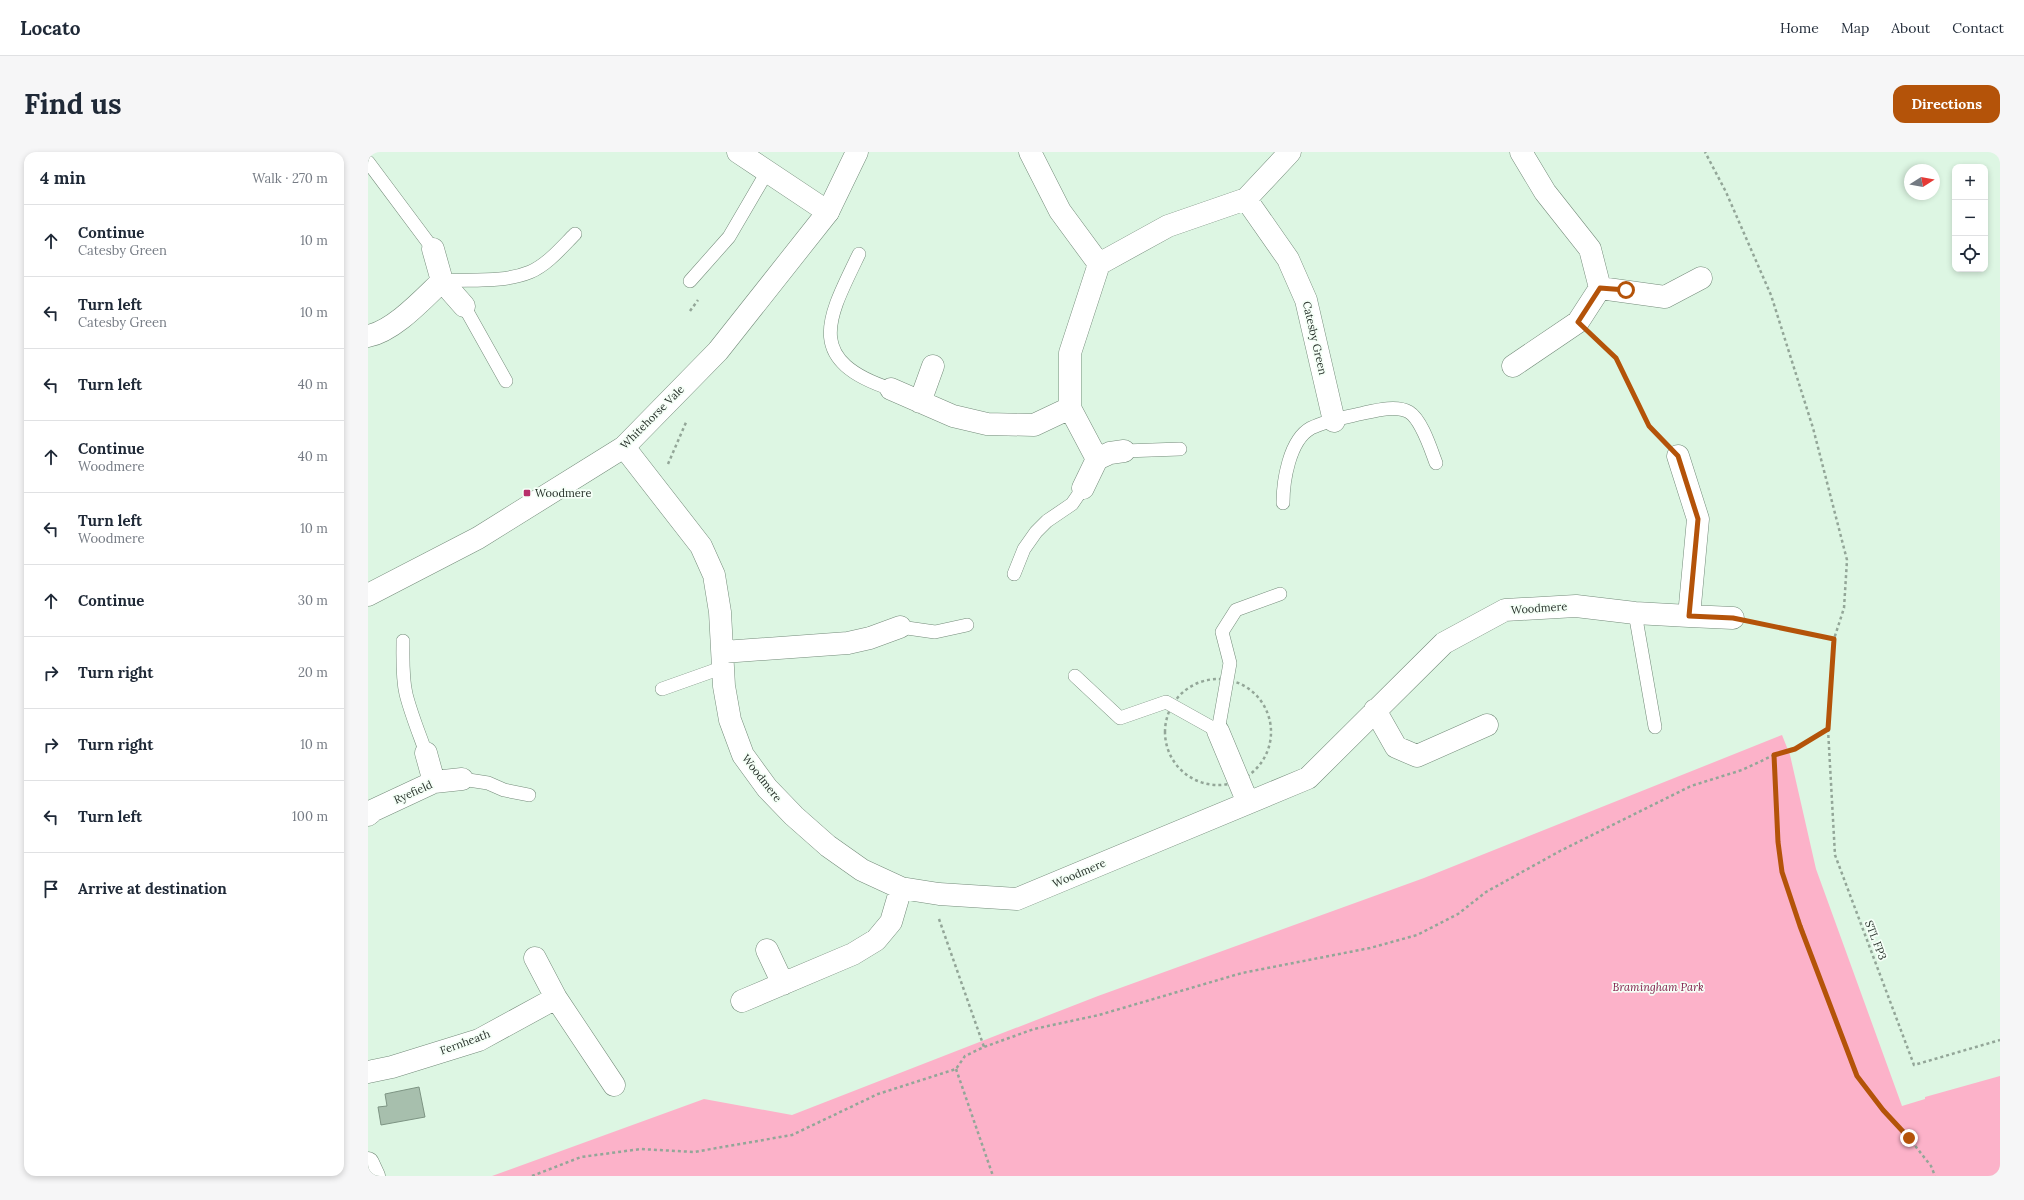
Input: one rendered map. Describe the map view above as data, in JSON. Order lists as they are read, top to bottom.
{
  "streets": {
    "street": [
      "Catesby Green",
      "Whitehorse Vale",
      "Woodmere",
      "Ryefield",
      "Fernheath"
    ],
    "path": ["STL FP3"]
  },
  "crossings": [
    ["Whitehorse Vale", "Woodmere"]
  ],
  "parks": ["Bramingham Park"],
  "places": {
    "transit": ["Woodmere"]
  },
  "north": "right",
  "page": {
    "header": "Locato",
    "nav": [
      "Home",
      "Map",
      "About",
      "Contact"
    ],
    "buttons": "Directions",
    "title": "Find us",
    "heading": ["4 min", "Walk · 270 m"],
    "map_buttons": ["+", "−"],
    "list": [
      ["Continue", "Catesby Green", "10 m"],
      ["Turn left", "Catesby Green", "10 m"],
      ["Turn left", "40 m"],
      ["Continue", "Woodmere", "40 m"],
      ["Turn left", "Woodmere", "10 m"],
      ["Continue", "30 m"],
      ["Turn right", "20 m"],
      ["Turn right", "10 m"],
      ["Turn left", "100 m"],
      "Arrive at destination"
    ]
  }
}
